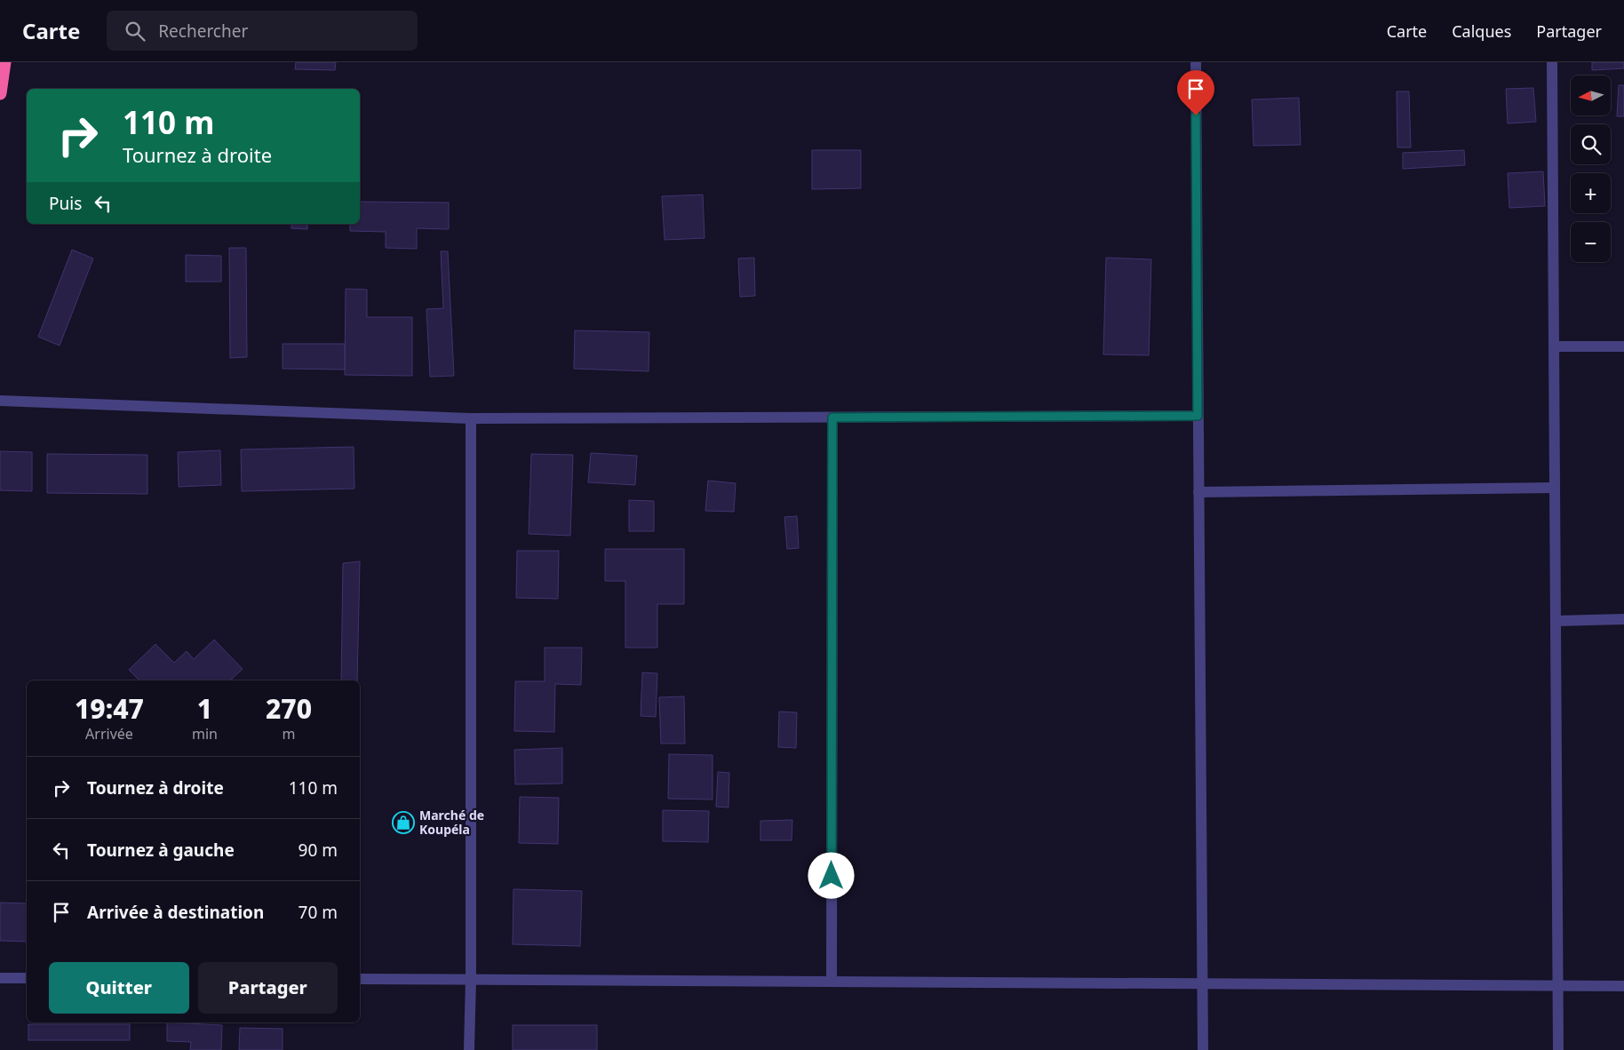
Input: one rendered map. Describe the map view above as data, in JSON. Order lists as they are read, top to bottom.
{
  "places": {
    "shop": ["Marché de Koupéla"]
  },
  "north": "left",
  "page": {
    "header": "Carte",
    "search": "Rechercher",
    "nav": ["Carte", "Calques", "Partager"],
    "map_buttons": ["+", "−"],
    "turn": ["110 m", "Tournez à droite"],
    "then": "Puis",
    "eta": [
      "19:47",
      "Arrivée",
      "1",
      "min",
      "270",
      "m"
    ],
    "list": [
      {
        "name": "Tournez à droite",
        "value": "110 m"
      },
      {
        "name": "Tournez à gauche",
        "value": "90 m"
      },
      {
        "name": "Arrivée à destination",
        "value": "70 m"
      }
    ],
    "buttons": ["Quitter", "Partager"]
  }
}
